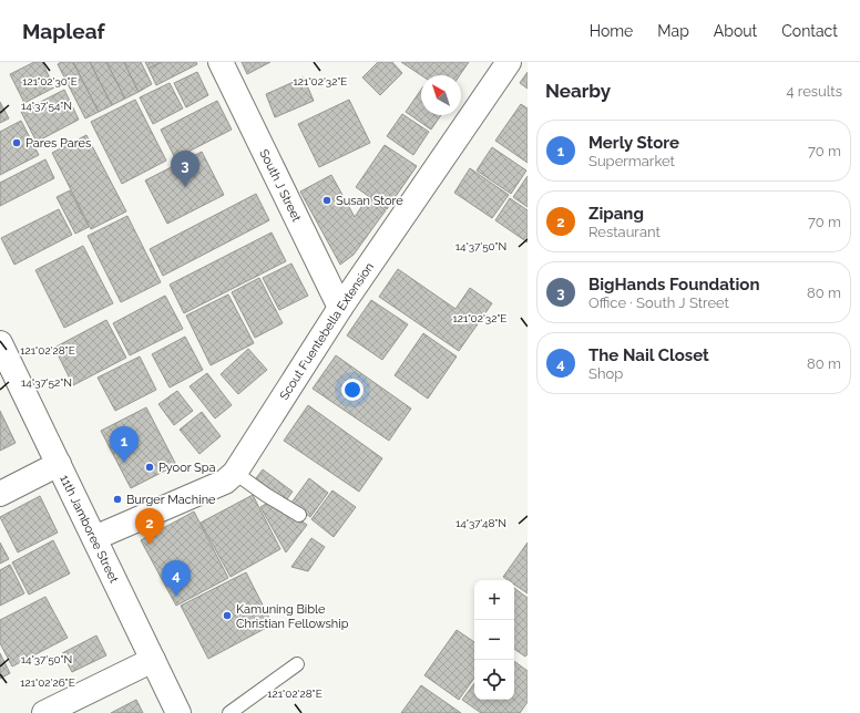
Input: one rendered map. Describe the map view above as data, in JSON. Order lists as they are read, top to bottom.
{
  "streets": {
    "street": ["South J Street", "Scout Fuentebella Extension", "11th Jamboree Street"]
  },
  "crossings": [
    ["South J Street", "Scout Fuentebella Extension"],
    ["Scout Fuentebella Extension", "11th Jamboree Street"]
  ],
  "places": [
    "Pares Pares",
    "Susan Store",
    "Pyoor Spa",
    "Burger Machine",
    "Kamuning Bible Christian Fellowship"
  ],
  "north": "top left",
  "page": {
    "header": "Mapleaf",
    "nav": [
      "Home",
      "Map",
      "About",
      "Contact"
    ],
    "heading": ["Nearby", "4 results"],
    "list": [
      {
        "mark": "1",
        "name": "Merly Store",
        "note": "Supermarket",
        "value": "70 m"
      },
      {
        "mark": "2",
        "name": "Zipang",
        "note": "Restaurant",
        "value": "70 m"
      },
      {
        "mark": "3",
        "name": "BigHands Foundation",
        "note": "Office · South J Street",
        "value": "80 m"
      },
      {
        "mark": "4",
        "name": "The Nail Closet",
        "note": "Shop",
        "value": "80 m"
      }
    ],
    "pins": [
      "3",
      "1",
      "2",
      "4"
    ],
    "map_buttons": ["+", "−"]
  },
  "coordinates": [
    "121°02'30\"E",
    "121°02'32\"E",
    "14°37'54\"N",
    "14°37'50\"N",
    "121°02'28\"E",
    "14°37'52\"N",
    "14°37'48\"N",
    "121°02'26\"E"
  ]
}
